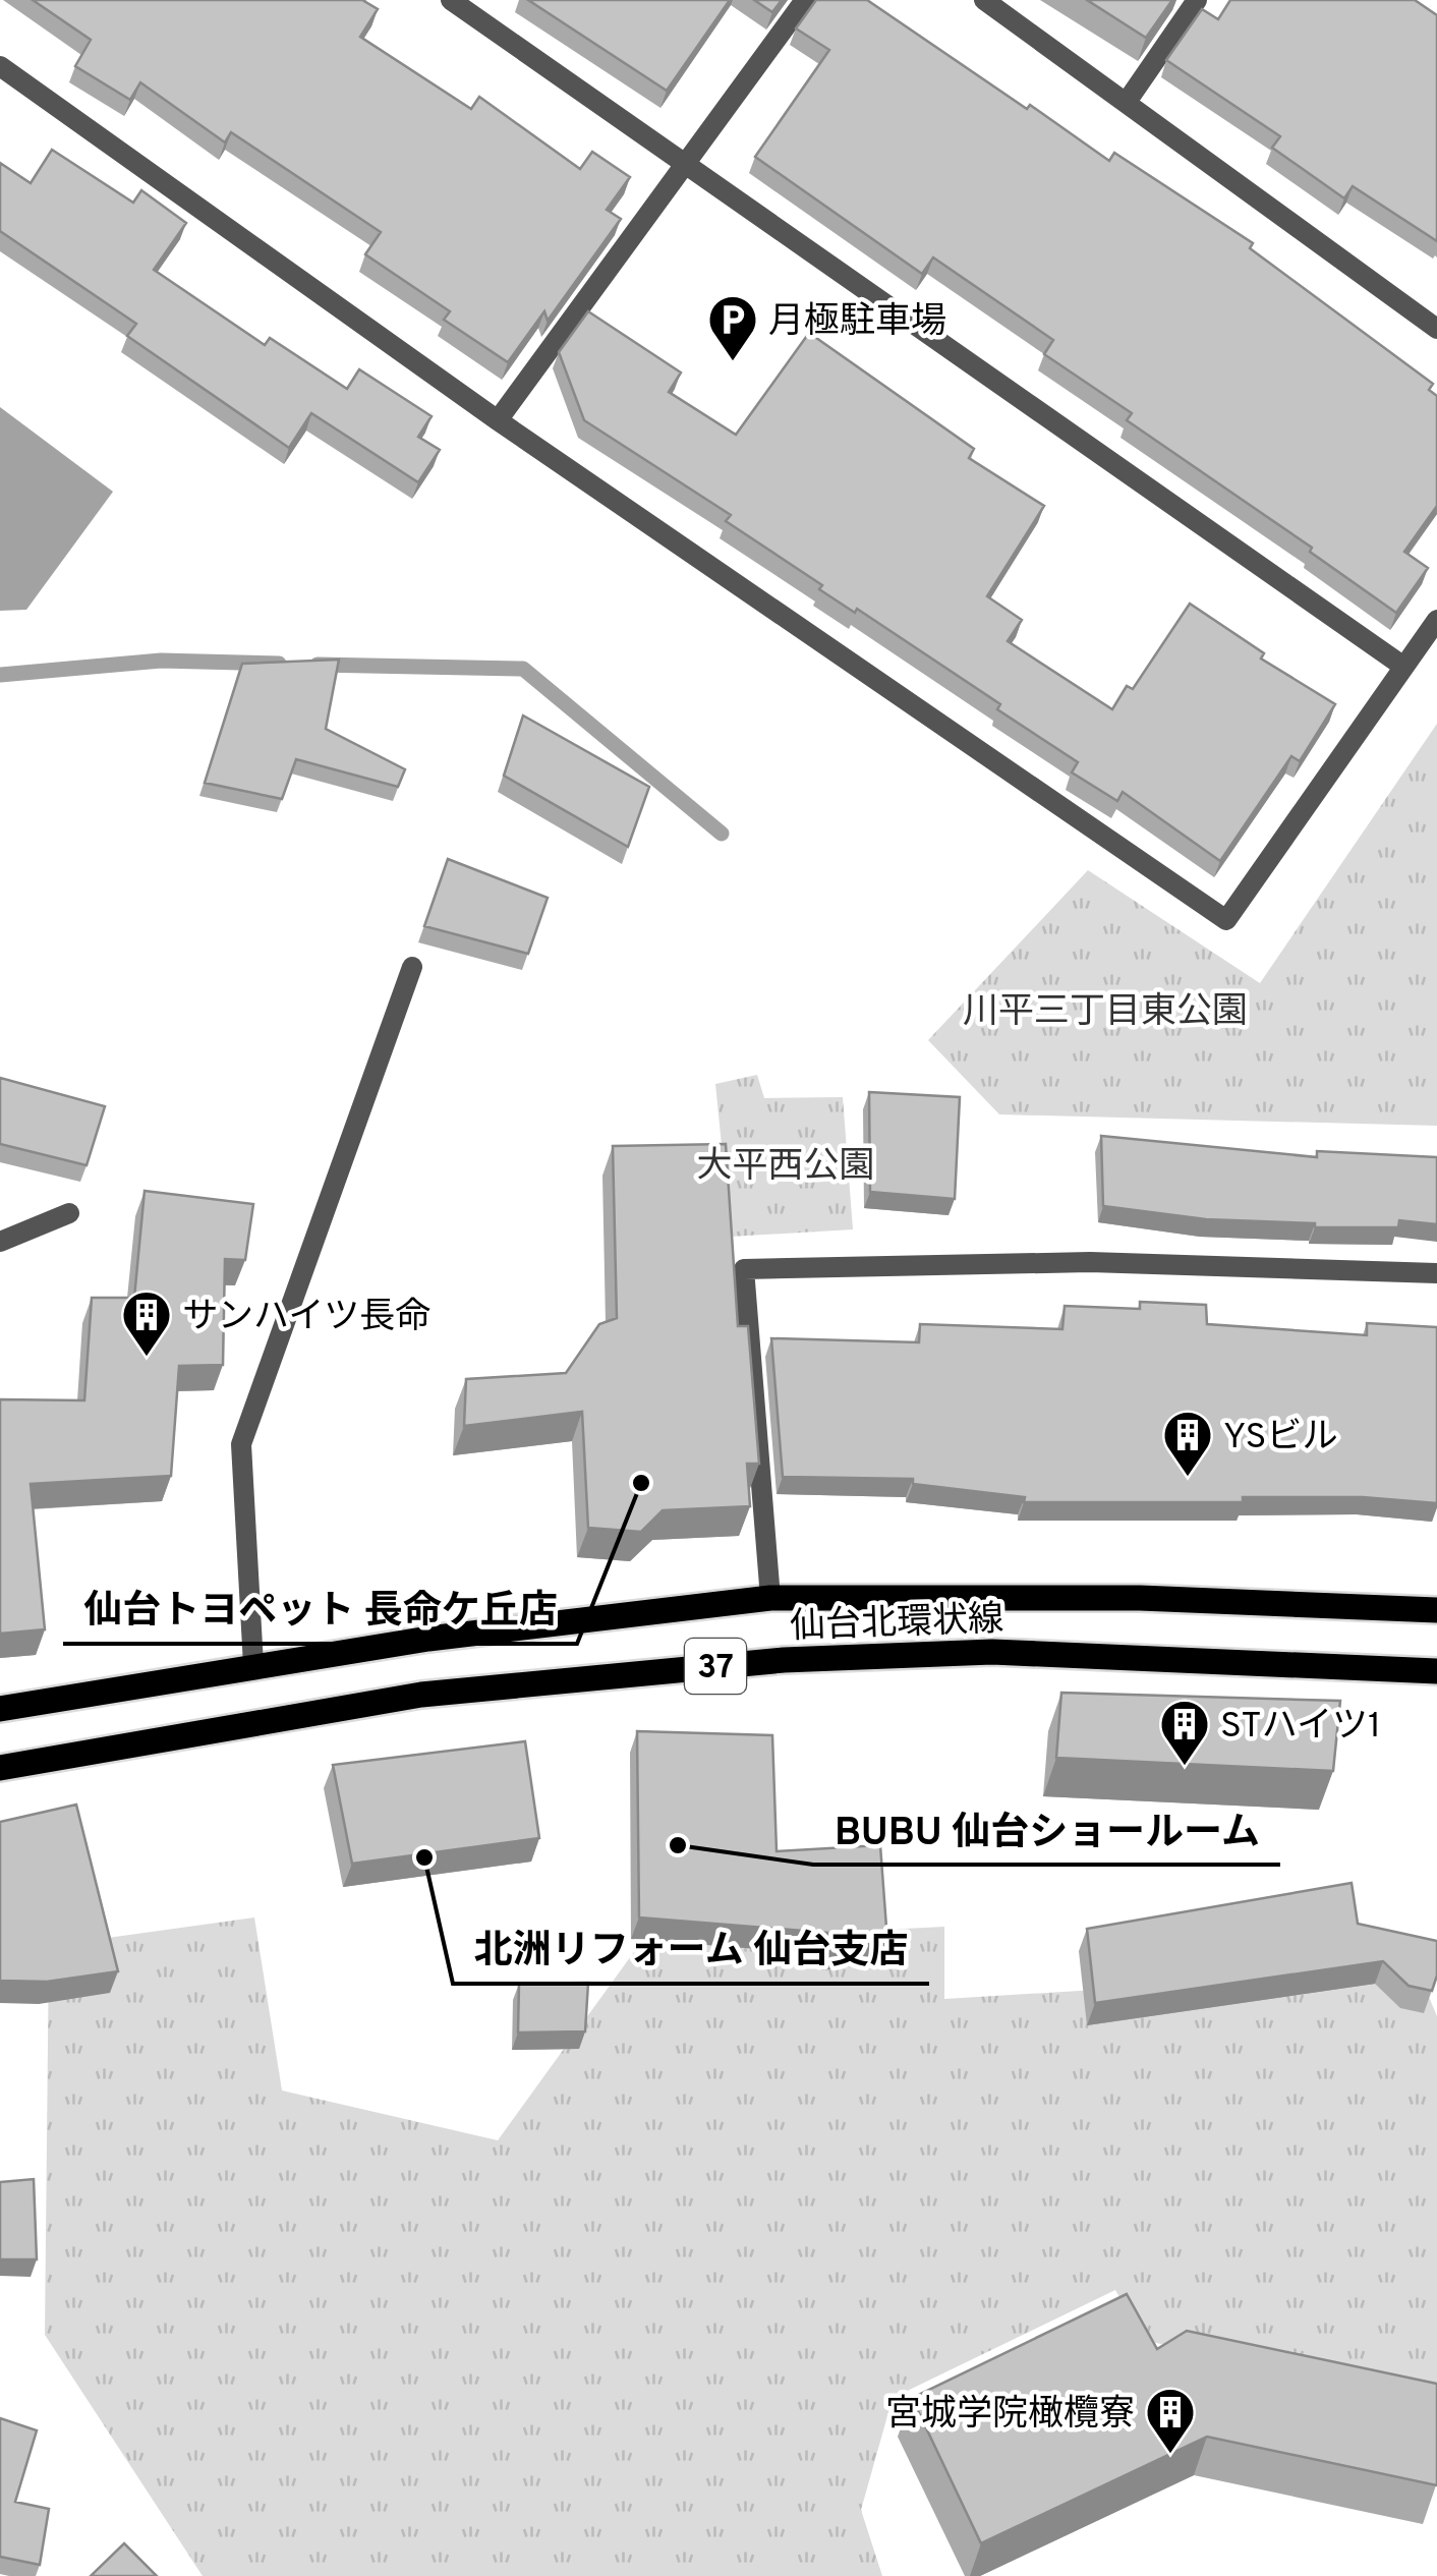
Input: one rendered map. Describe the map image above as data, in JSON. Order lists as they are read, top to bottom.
{
  "streets": {
    "main road": ["仙台北環状線", "37"]
  },
  "parks": ["川平三丁目東公園", "大平西公園"],
  "places": {
    "parking": ["月極駐車場"],
    "building": [
      "サンハイツ長命",
      "YSビル",
      "STハイツ1",
      "宮城学院橄欖寮"
    ],
    "other": ["仙台トヨペット 長命ケ丘店", "BUBU 仙台ショールーム", "北洲リフォーム 仙台支店"]
  }
}
